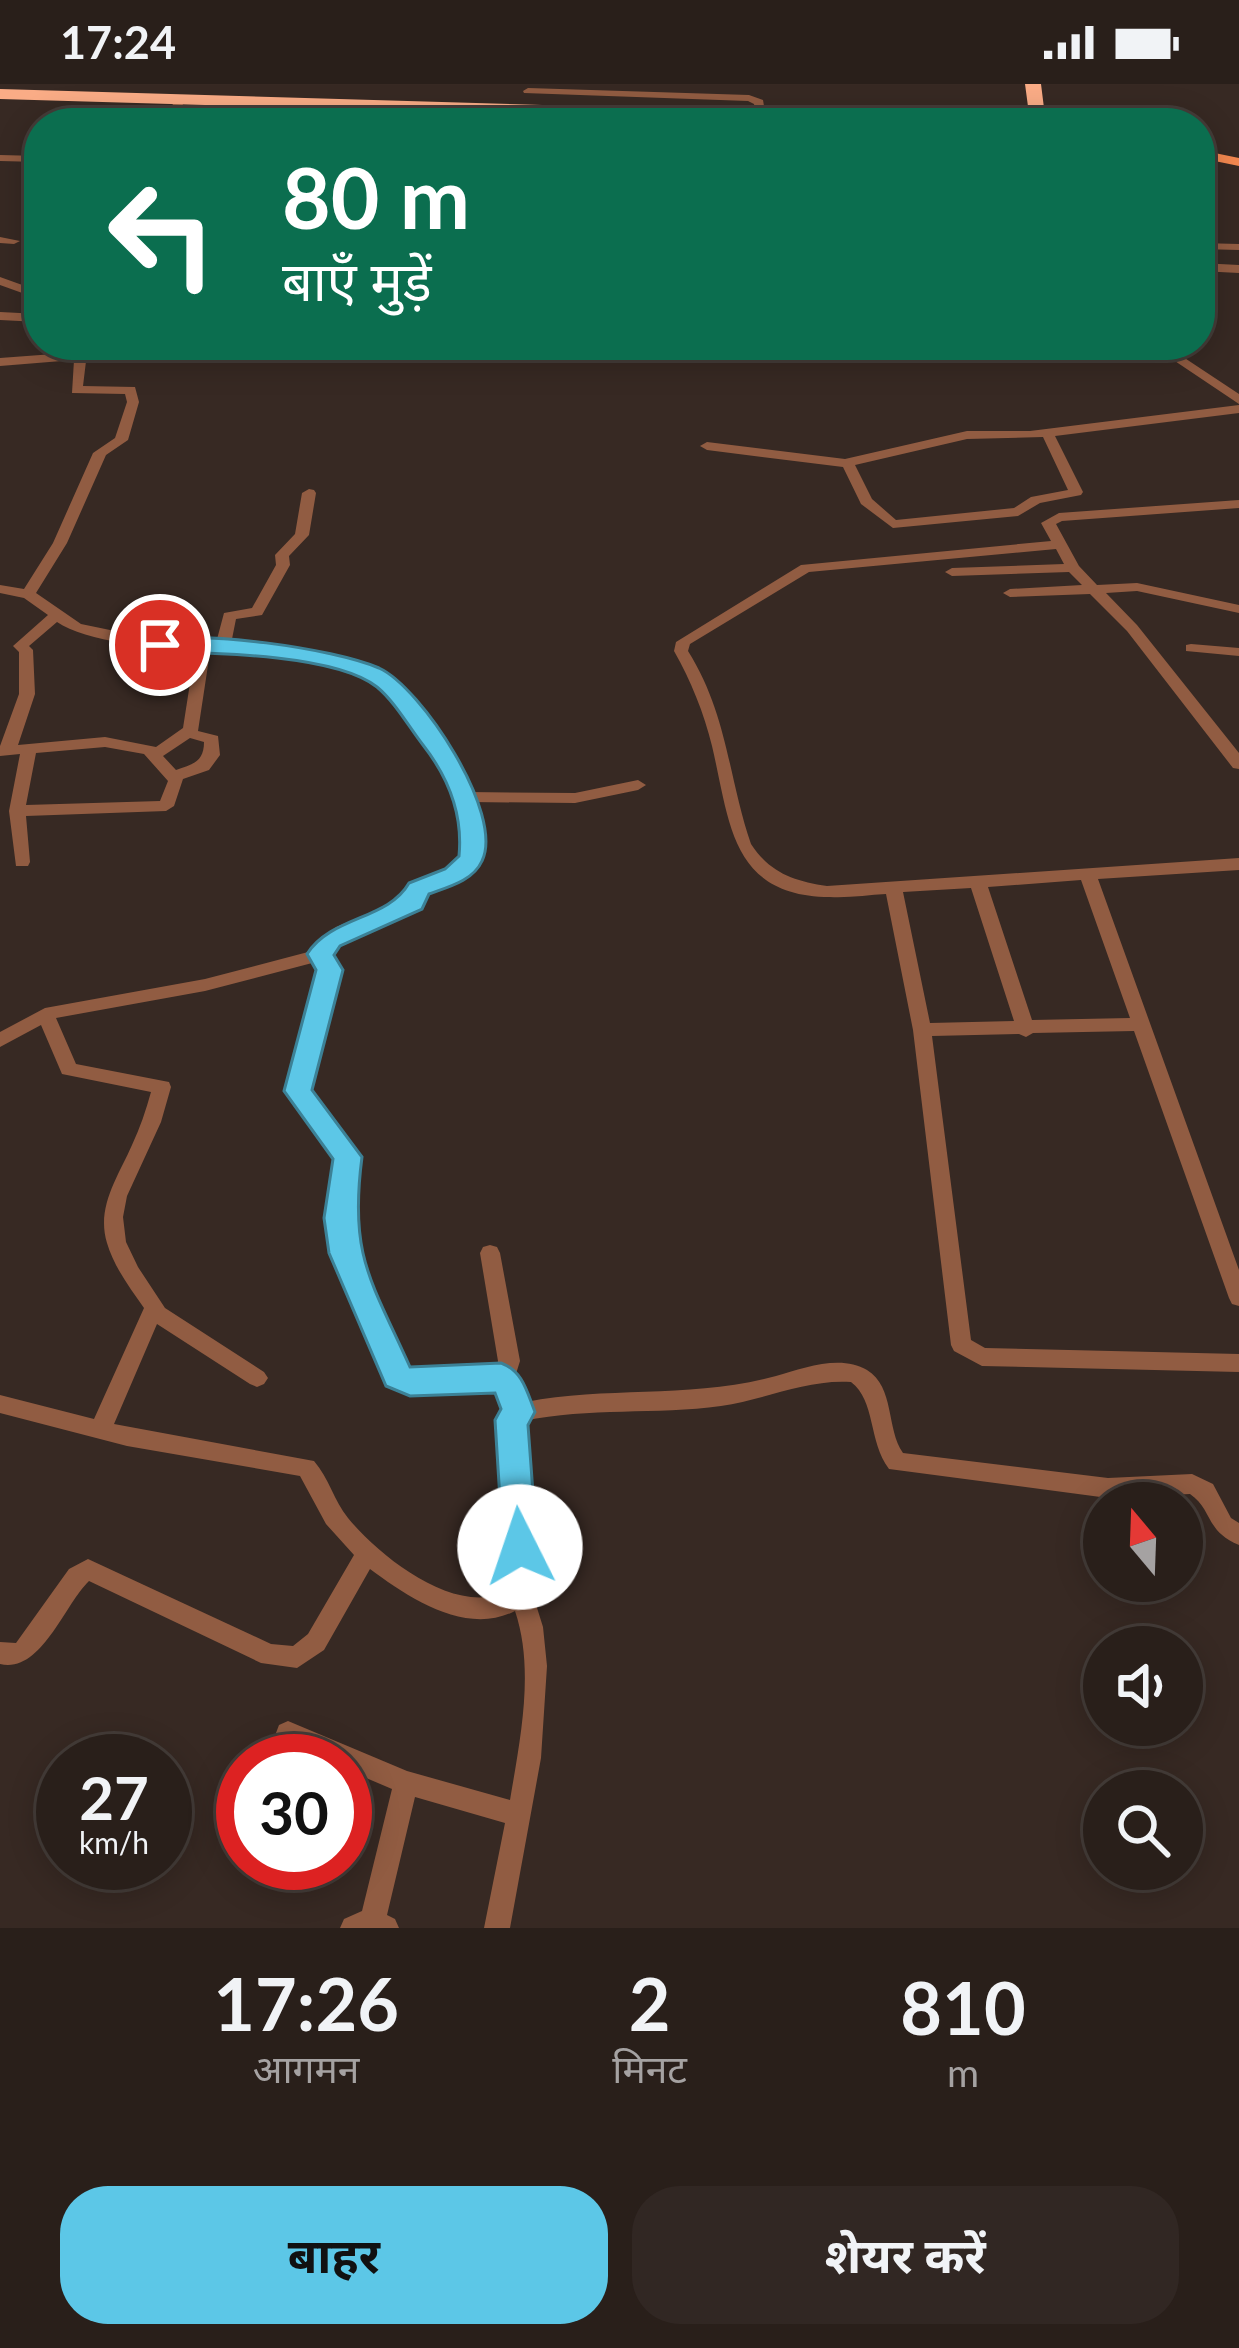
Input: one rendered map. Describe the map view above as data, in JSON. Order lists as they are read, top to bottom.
{
  "north": "top",
  "page": {
    "status": "17:24",
    "turn": ["80 m", "बाएँ मुड़ें"],
    "speed": "27 km/h",
    "limit": "30",
    "eta": [
      "17:26",
      "आगमन",
      "2",
      "मिनट",
      "810",
      "m"
    ],
    "buttons": ["बाहर", "शेयर करें"]
  }
}
